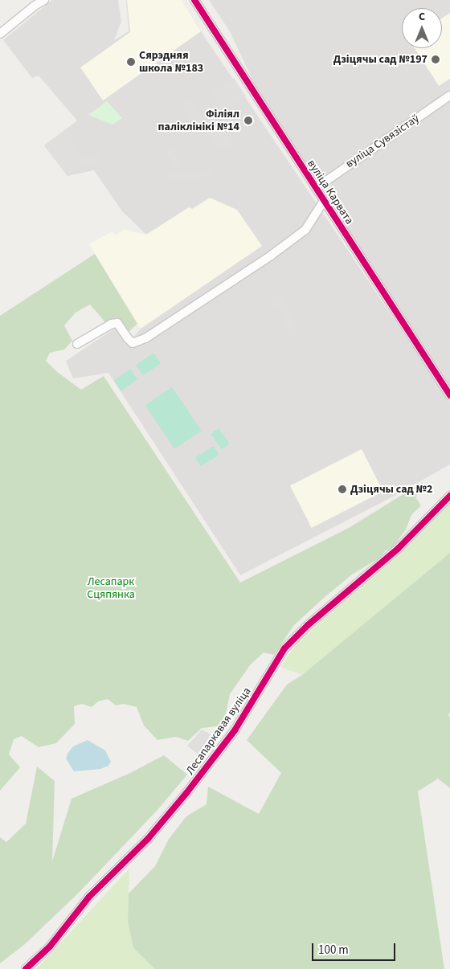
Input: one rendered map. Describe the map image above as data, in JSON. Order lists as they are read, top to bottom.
{
  "streets": {
    "street": ["вуліца Сувязістаў", "вуліца Карвата", "Лесапаркавая вуліца"]
  },
  "crossings": [
    ["вуліца Сувязістаў", "вуліца Карвата"]
  ],
  "parks": ["Лесапарк Сцяпянка"],
  "places": [
    "Дзіцячы сад №197",
    "Сярэдняя школа №183",
    "Філіял паліклінікі №14",
    "Дзіцячы сад №2"
  ],
  "scale_bar": "100 m",
  "north": "top"
}
